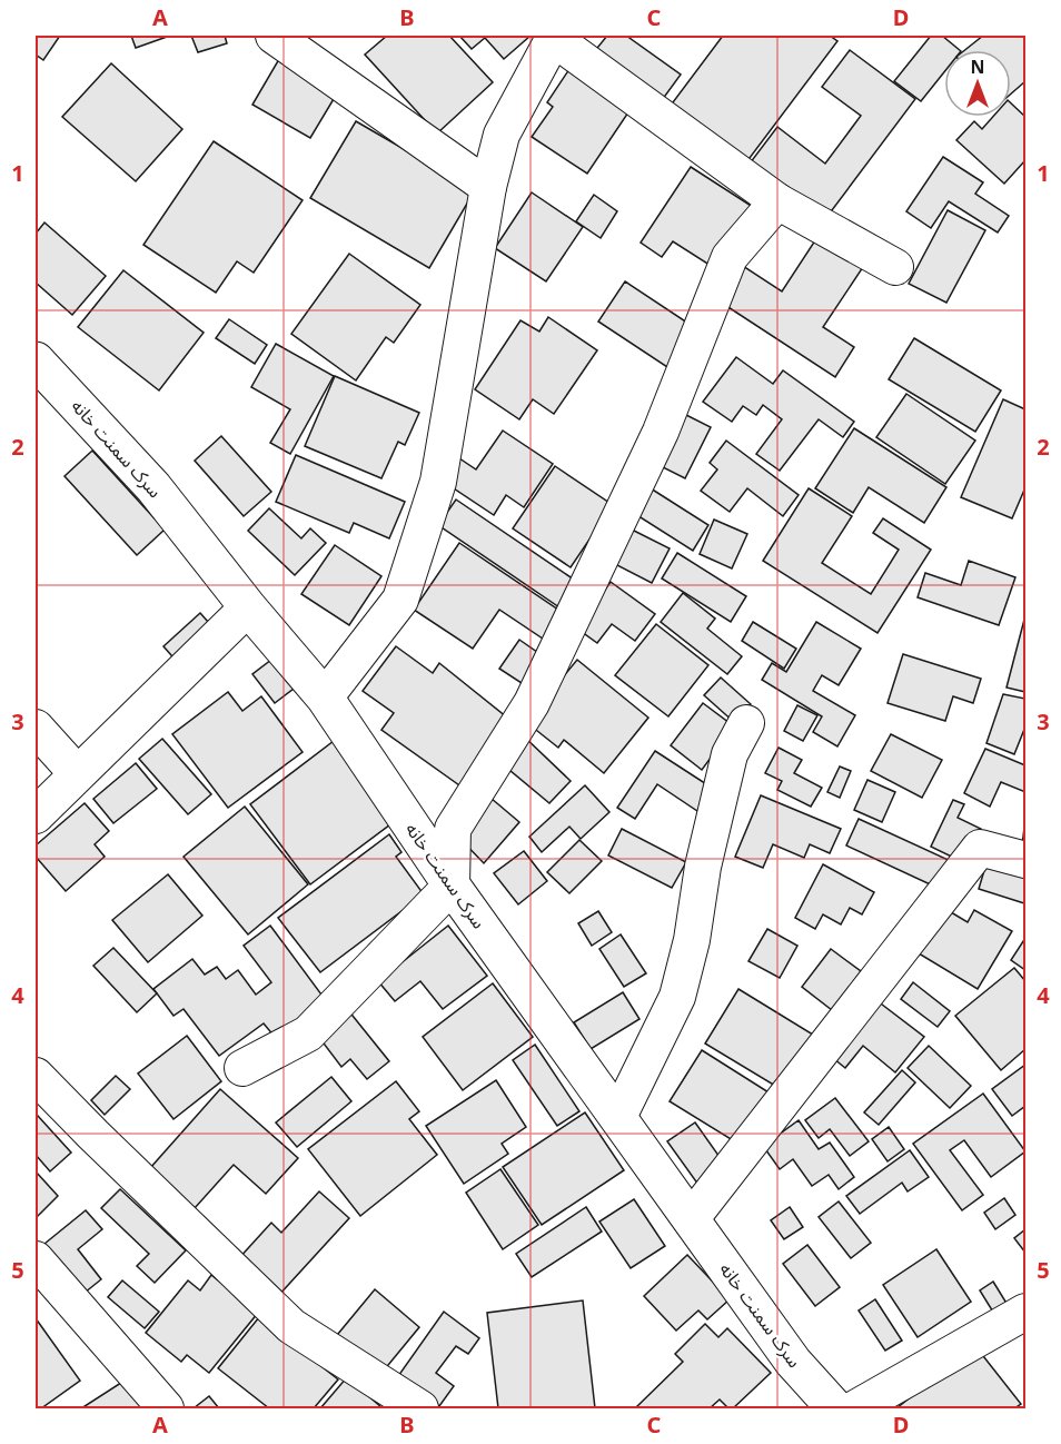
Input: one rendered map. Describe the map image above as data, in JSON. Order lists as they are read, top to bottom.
{
  "streets": {
    "street": ["سرک سمنت خانه"]
  },
  "north": "top",
  "grid": {
    "columns": [
      "A",
      "B",
      "C",
      "D"
    ],
    "rows": [
      "1",
      "2",
      "3",
      "4",
      "5"
    ]
  }
}
